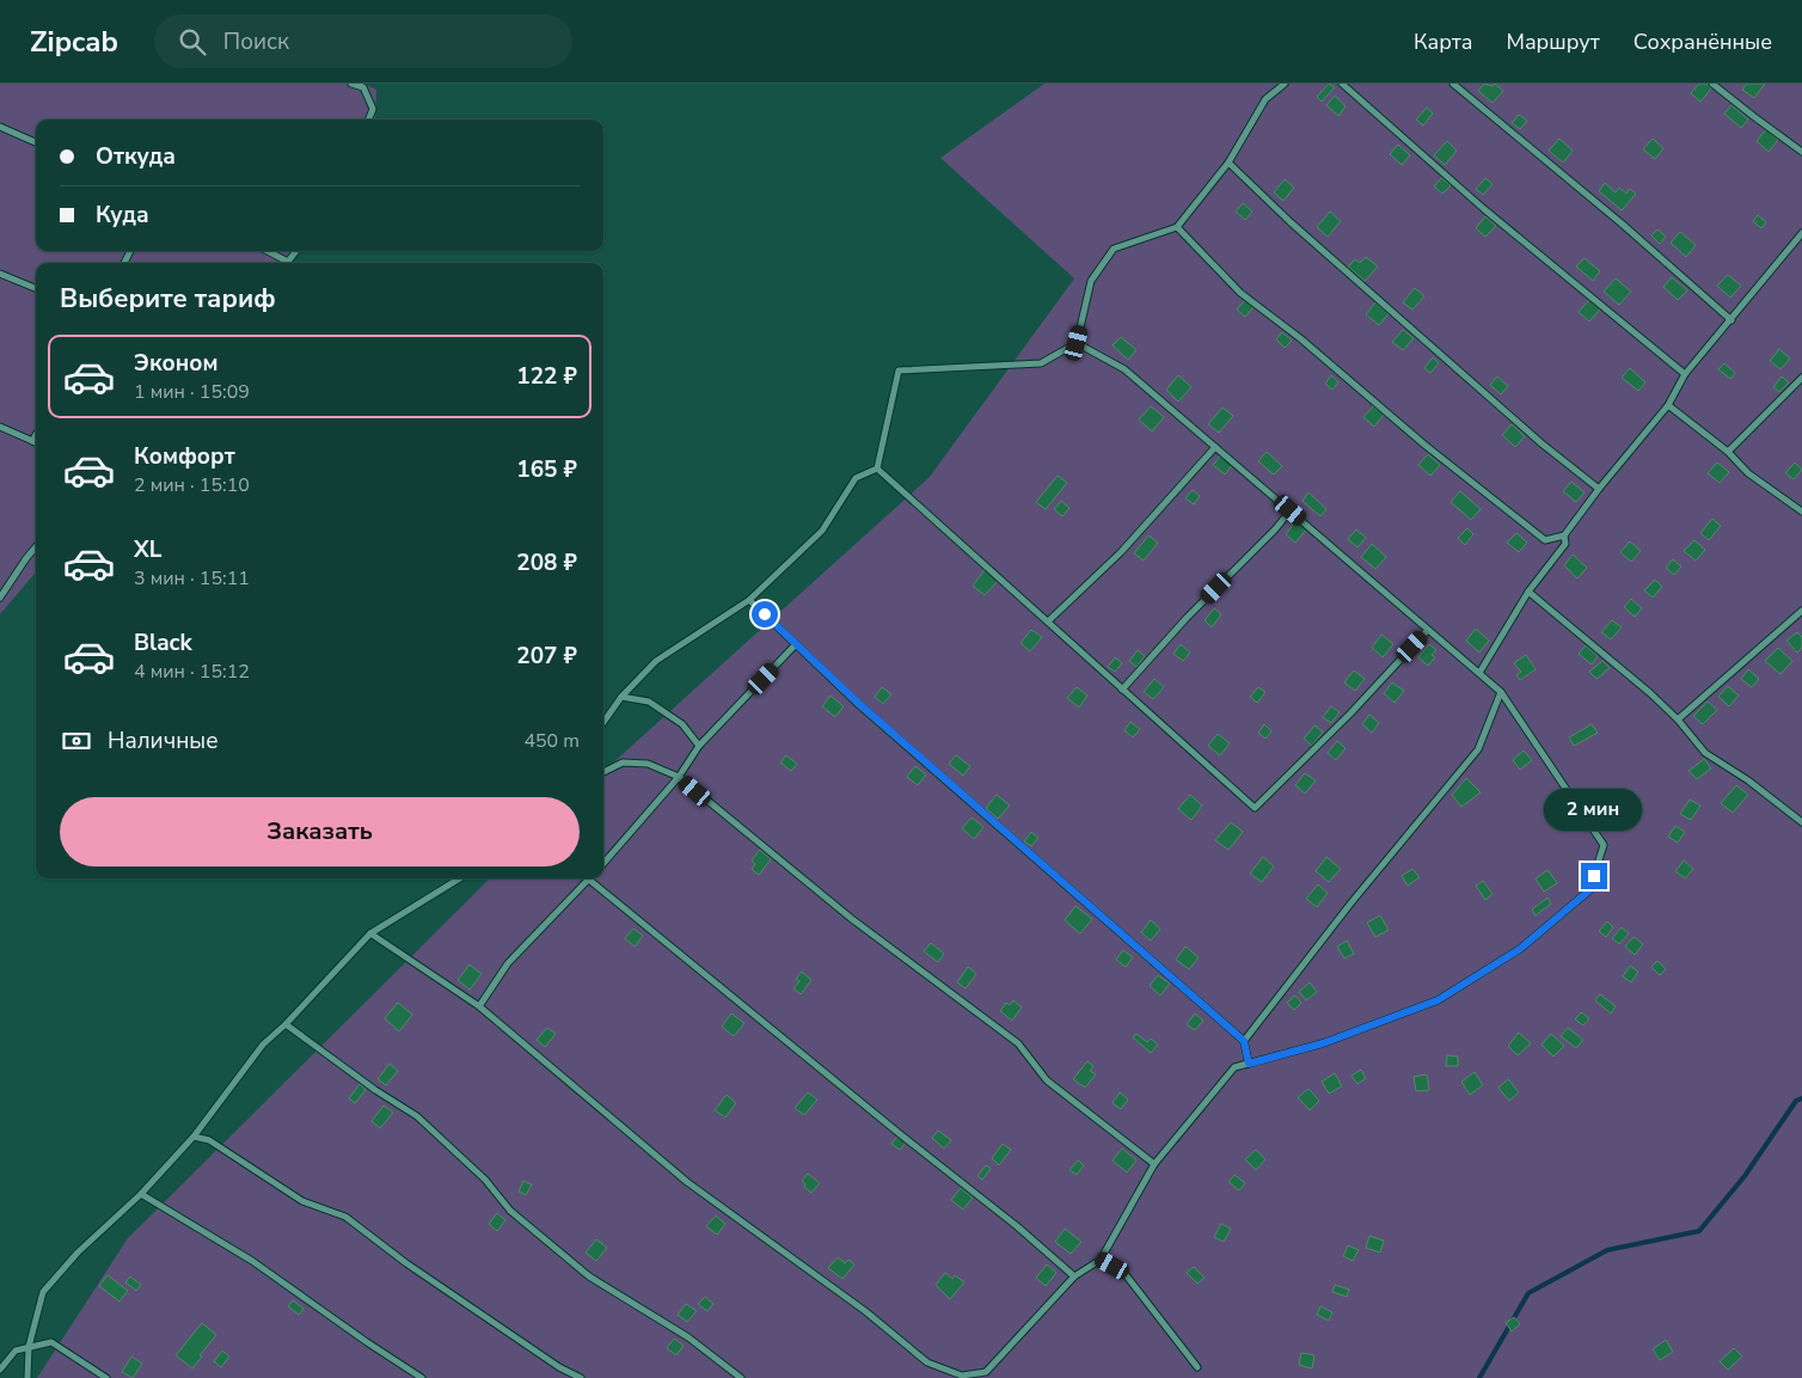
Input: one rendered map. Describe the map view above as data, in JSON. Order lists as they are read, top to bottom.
{
  "page": {
    "header": "Zipcab",
    "search": "Поиск",
    "nav": ["Карта", "Маршрут", "Сохранённые"],
    "banner": ["Откуда", "Куда"],
    "heading": "Выберите тариф",
    "list": [
      {
        "name": "Эконом",
        "note": "1 мин · 15:09",
        "value": "122 ₽"
      },
      {
        "name": "Комфорт",
        "note": "2 мин · 15:10",
        "value": "165 ₽"
      },
      {
        "name": "XL",
        "note": "3 мин · 15:11",
        "value": "208 ₽"
      },
      {
        "name": "Black",
        "note": "4 мин · 15:12",
        "value": "207 ₽"
      }
    ],
    "pay": ["Наличные", "450 m"],
    "buttons": "Заказать",
    "bubble": "2 мин"
  }
}
